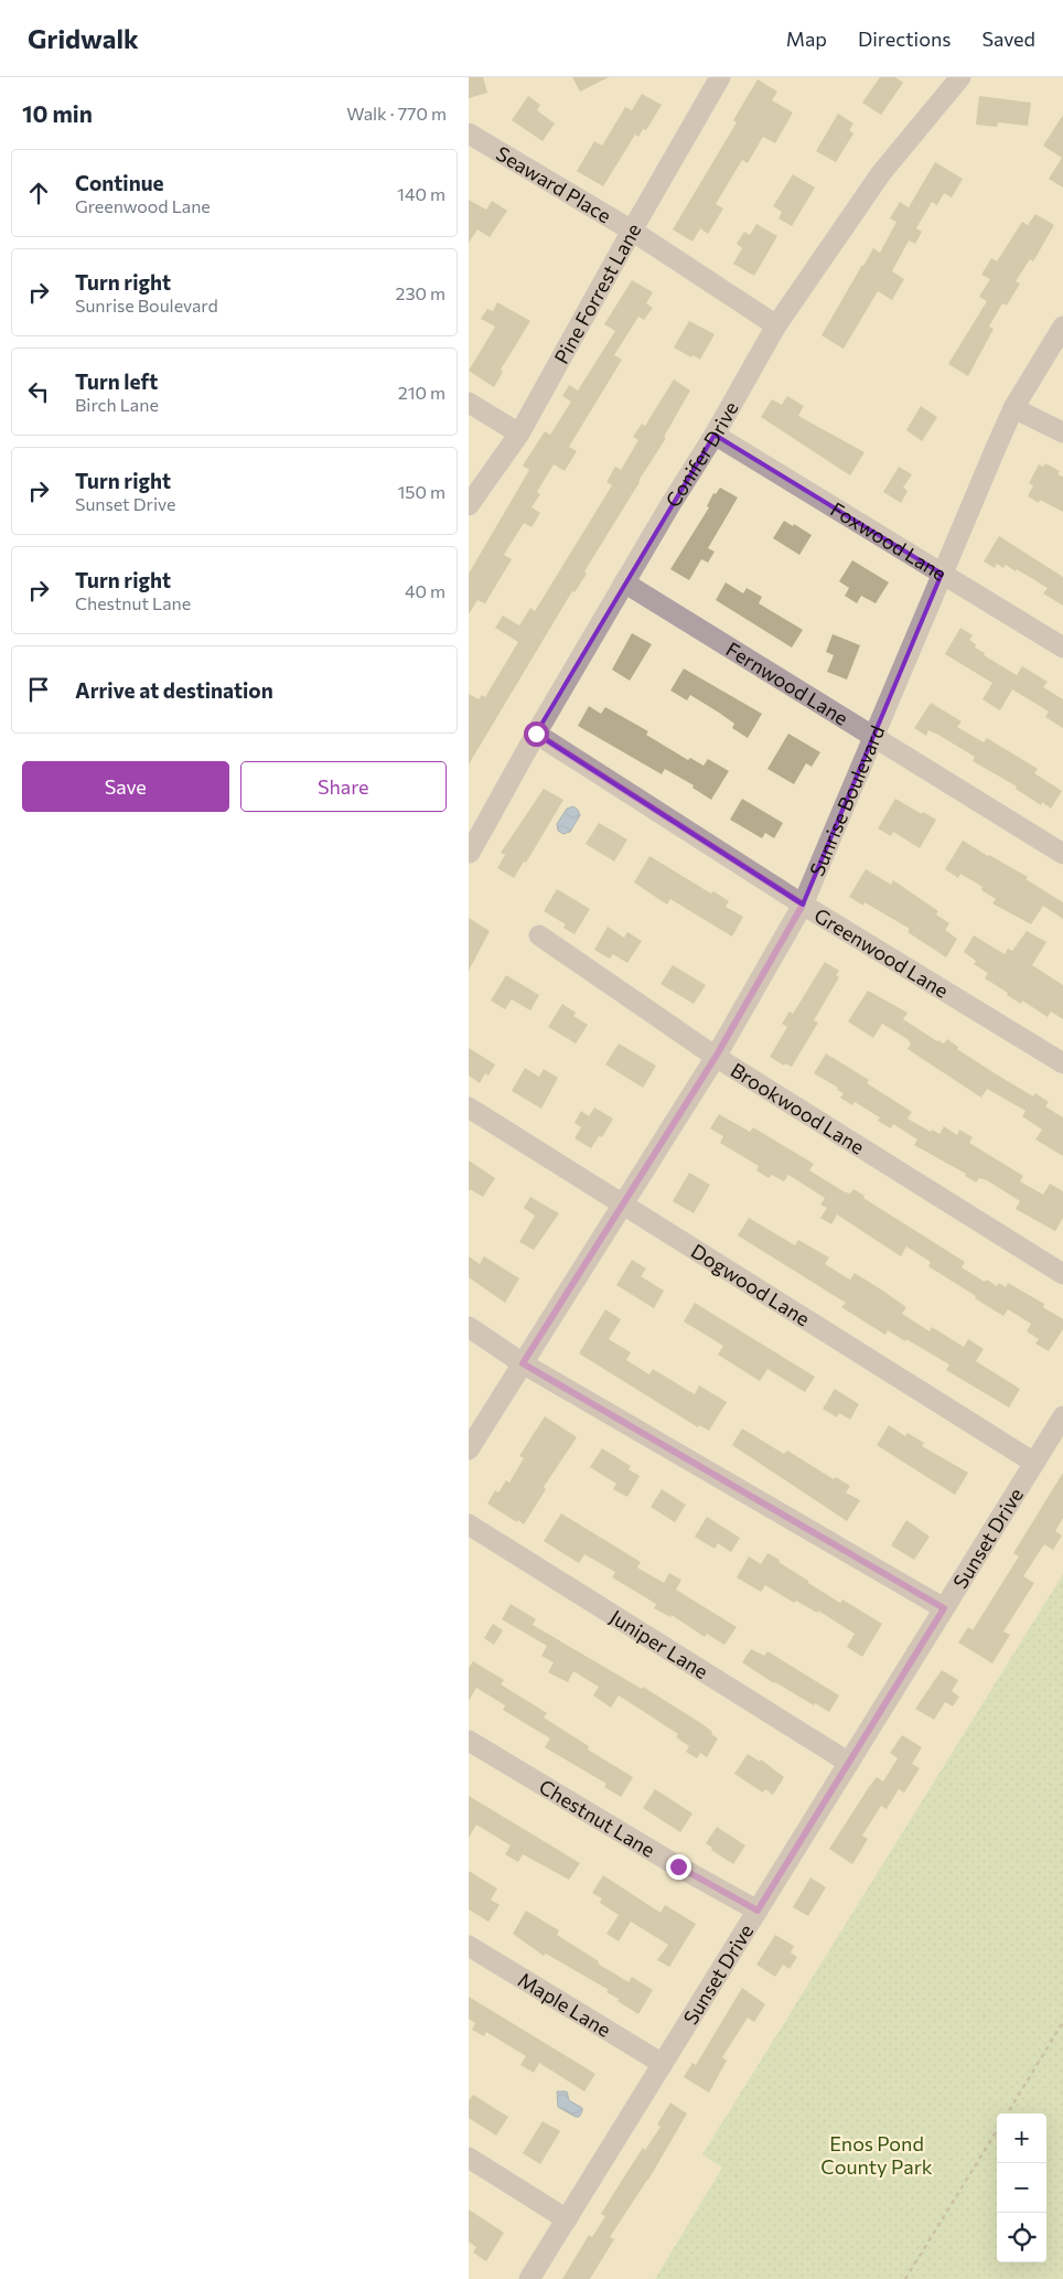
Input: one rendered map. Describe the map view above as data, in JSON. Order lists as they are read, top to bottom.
{
  "streets": {
    "street": [
      "Seaward Place",
      "Pine Forrest Lane",
      "Conifer Drive",
      "Foxwood Lane",
      "Fernwood Lane",
      "Sunrise Boulevard",
      "Greenwood Lane",
      "Brookwood Lane",
      "Dogwood Lane",
      "Sunset Drive",
      "Juniper Lane",
      "Chestnut Lane",
      "Maple Lane"
    ]
  },
  "crossings": [
    ["Seaward Place", "Pine Forrest Lane"],
    ["Seaward Place", "Conifer Drive"],
    ["Conifer Drive", "Foxwood Lane"],
    ["Conifer Drive", "Fernwood Lane"],
    ["Conifer Drive", "Greenwood Lane"],
    ["Foxwood Lane", "Sunrise Boulevard"],
    ["Fernwood Lane", "Sunrise Boulevard"],
    ["Sunrise Boulevard", "Greenwood Lane"],
    ["Sunrise Boulevard", "Brookwood Lane"],
    ["Sunrise Boulevard", "Dogwood Lane"],
    ["Dogwood Lane", "Sunset Drive"],
    ["Sunset Drive", "Juniper Lane"],
    ["Sunset Drive", "Chestnut Lane"],
    ["Sunset Drive", "Maple Lane"]
  ],
  "parks": ["Enos Pond County Park"],
  "page": {
    "header": "Gridwalk",
    "nav": ["Map", "Directions", "Saved"],
    "heading": ["10 min", "Walk · 770 m"],
    "list": [
      ["Continue", "Greenwood Lane", "140 m"],
      ["Turn right", "Sunrise Boulevard", "230 m"],
      ["Turn left", "Birch Lane", "210 m"],
      ["Turn right", "Sunset Drive", "150 m"],
      ["Turn right", "Chestnut Lane", "40 m"],
      "Arrive at destination"
    ],
    "buttons": ["Save", "Share"],
    "map_buttons": ["+", "−"]
  }
}
